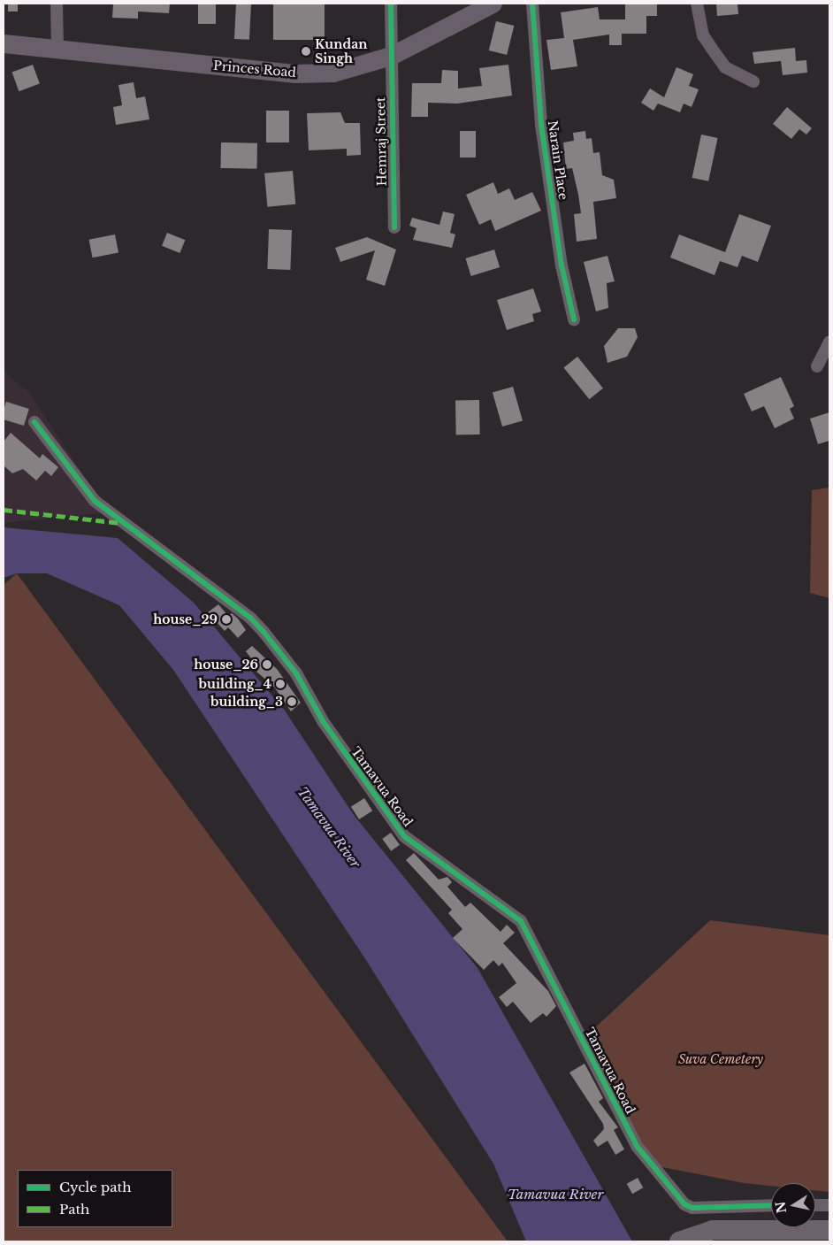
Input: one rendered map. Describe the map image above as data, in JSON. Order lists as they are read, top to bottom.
{
  "streets": {
    "main road": ["Princes Road"],
    "street": ["Hemraj Street", "Narain Place", "Tamavua Road"]
  },
  "crossings": [
    ["Princes Road", "Hemraj Street"]
  ],
  "water": ["Tamavua River"],
  "parks": ["Suva Cemetery"],
  "places": [
    "Kundan Singh",
    "house_29",
    "house_26",
    "building_4",
    "building_3"
  ],
  "legend": ["Cycle path", "Path"],
  "north": "left"
}
